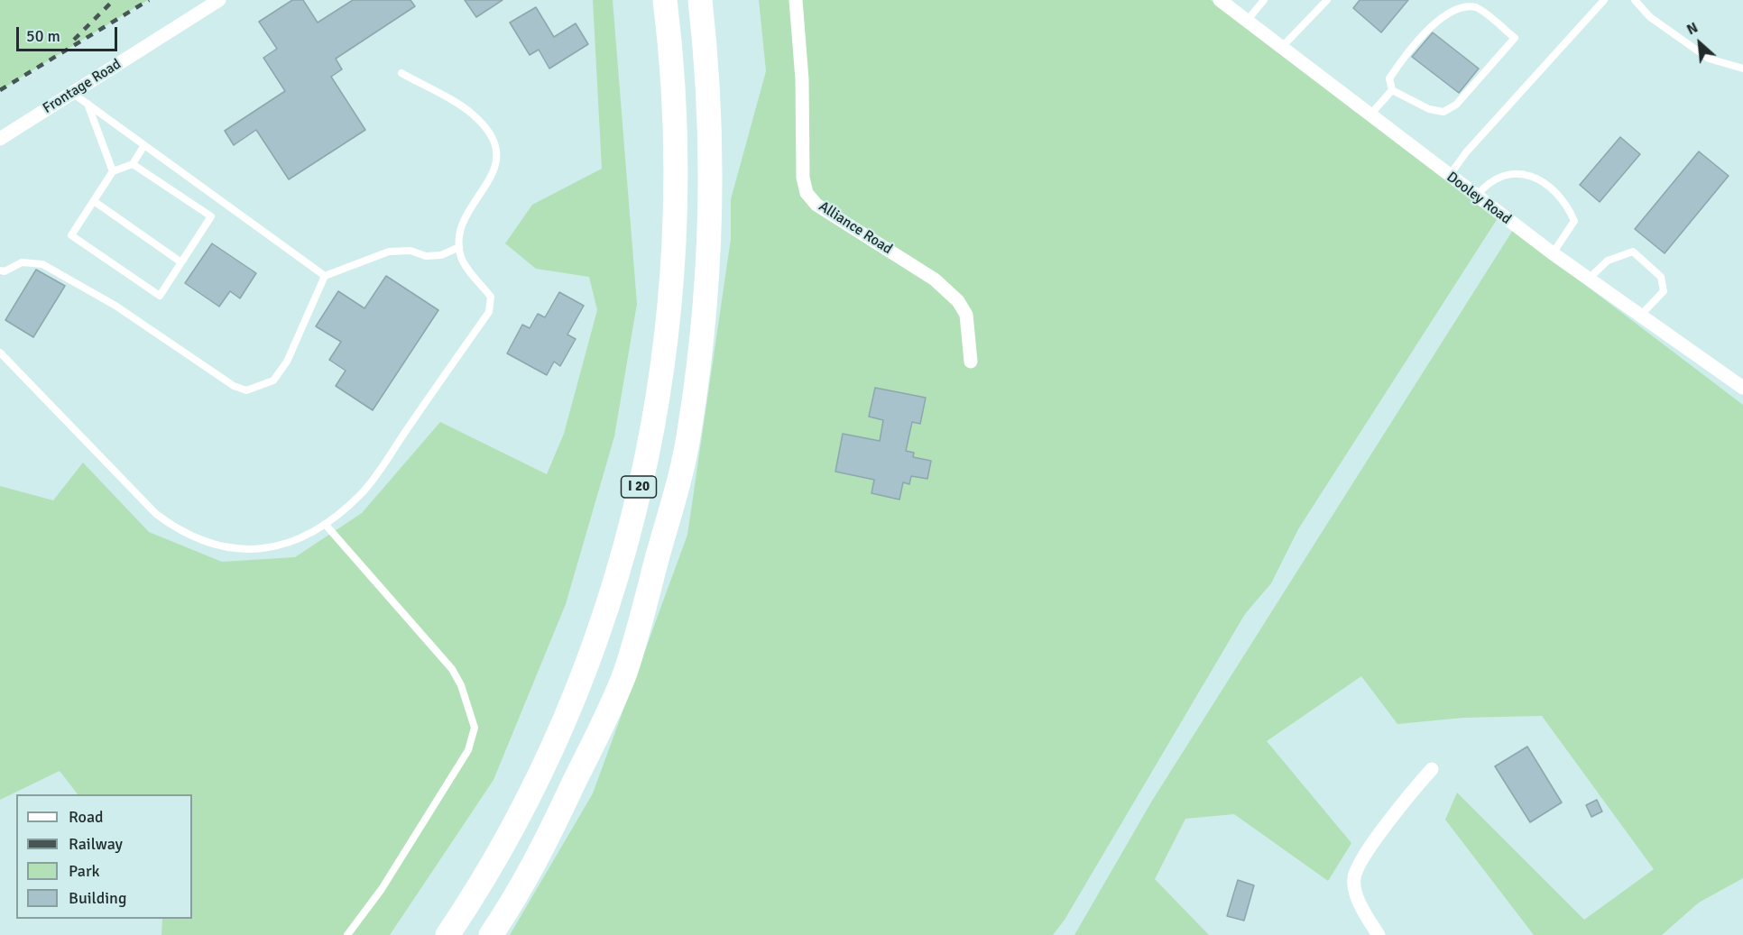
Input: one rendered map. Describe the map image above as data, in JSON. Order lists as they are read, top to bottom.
{
  "streets": {
    "highway": ["I 20"],
    "street": ["Frontage Road", "Dooley Road", "Alliance Road"]
  },
  "legend": [
    "Road",
    "Railway",
    "Park",
    "Building"
  ],
  "scale_bar": "50 m",
  "north": "top left"
}
